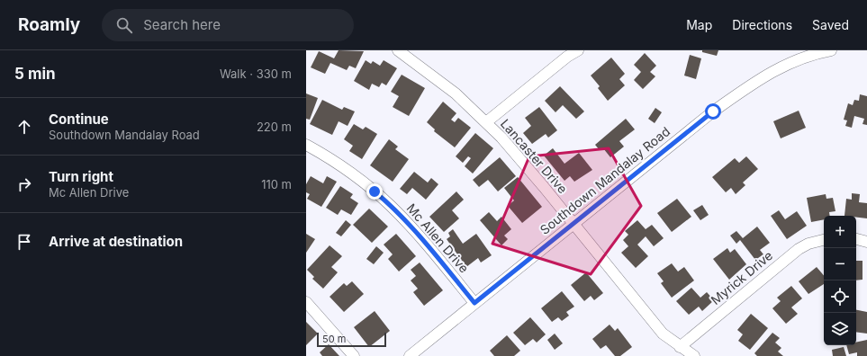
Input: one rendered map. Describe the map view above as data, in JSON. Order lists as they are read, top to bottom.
{
  "streets": {
    "street": [
      "Lancaster Drive",
      "Southdown Mandalay Road",
      "Mc Allen Drive",
      "Myrick Drive"
    ]
  },
  "crossings": [
    ["Lancaster Drive", "Southdown Mandalay Road"],
    ["Lancaster Drive", "Myrick Drive"],
    ["Southdown Mandalay Road", "Mc Allen Drive"]
  ],
  "scale_bar": "50 m",
  "page": {
    "header": "Roamly",
    "search": "Search here",
    "nav": ["Map", "Directions", "Saved"],
    "heading": ["5 min", "Walk · 330 m"],
    "list": [
      ["Continue", "Southdown Mandalay Road", "220 m"],
      ["Turn right", "Mc Allen Drive", "110 m"],
      "Arrive at destination"
    ],
    "map_buttons": ["+", "−"],
    "scale": "50 m"
  }
}
